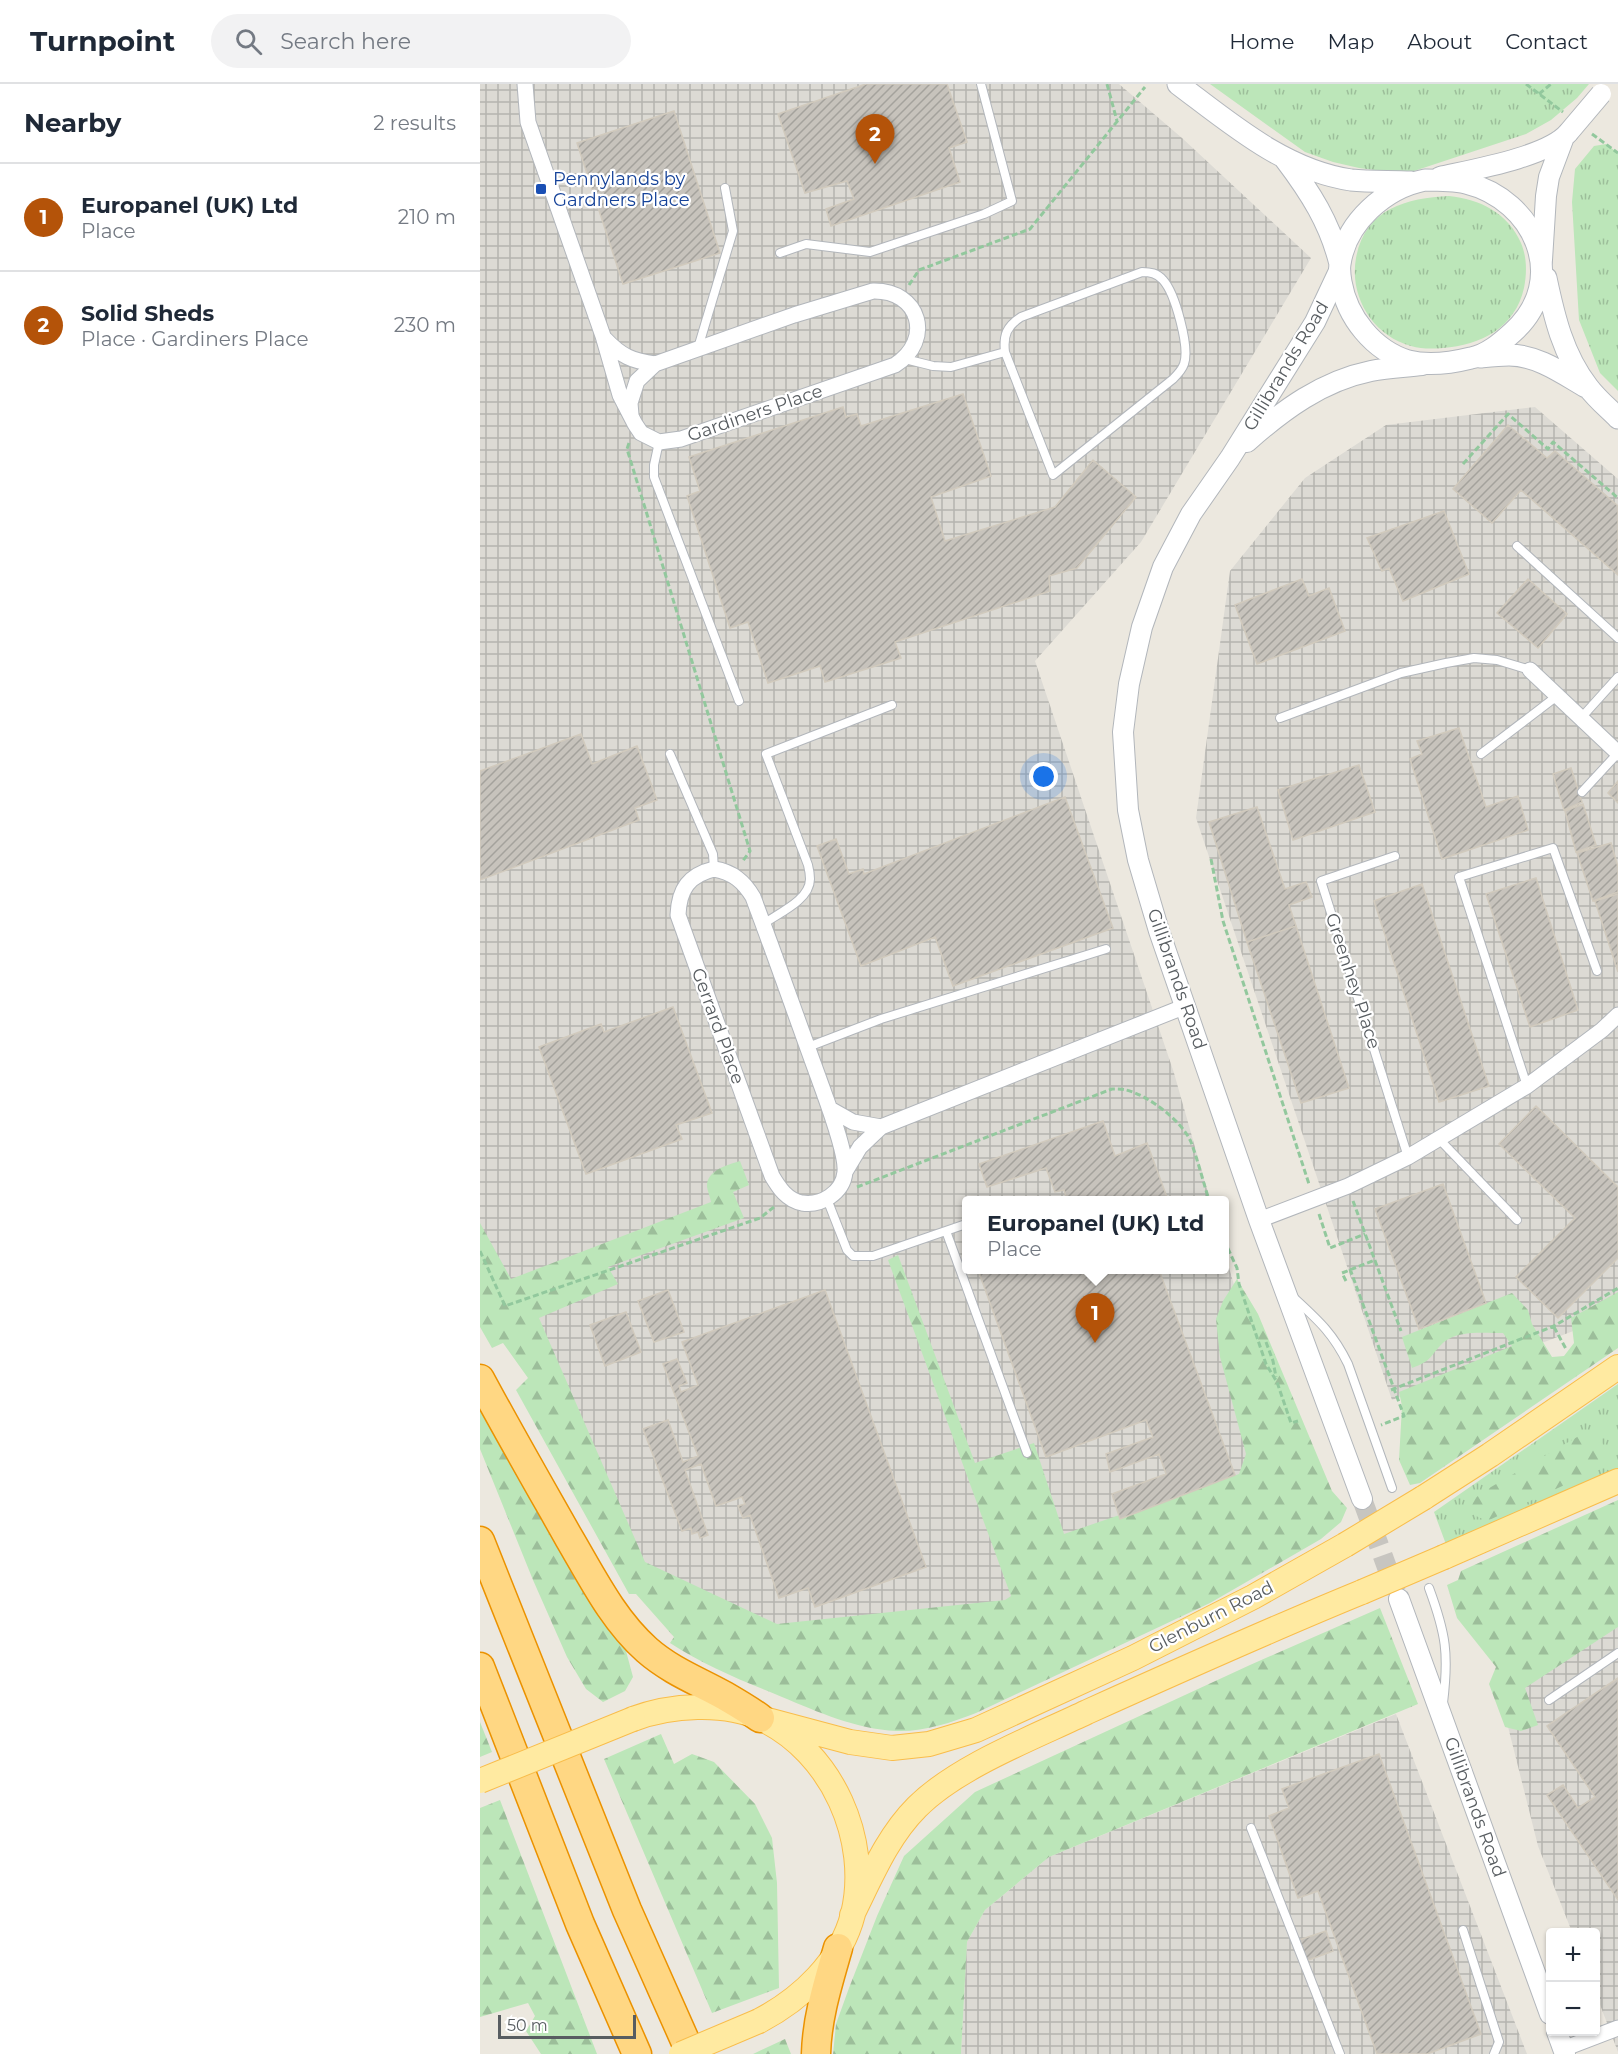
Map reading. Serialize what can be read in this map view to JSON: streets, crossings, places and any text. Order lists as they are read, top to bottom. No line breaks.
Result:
{"streets":{"main road":["Glenburn Road"],"street":["Gillibrands Road","Gardiners Place","Gerrard Place"],"lane":["Greenhey Place"]},"places":{"transit":["Pennylands by Gardners Place"]},"scale_bar":"50 m","page":{"header":"Turnpoint","search":"Search here","nav":["Home","Map","About","Contact"],"heading":["Nearby","2 results"],"pins":["2","1"],"list":[{"mark":"1","name":"Europanel (UK) Ltd","note":"Place","value":"210 m"},{"mark":"2","name":"Solid Sheds","note":"Place · Gardiners Place","value":"230 m"}],"popup":["Europanel (UK) Ltd","Place"],"map_buttons":["+","−"],"scale":"50 m"}}
